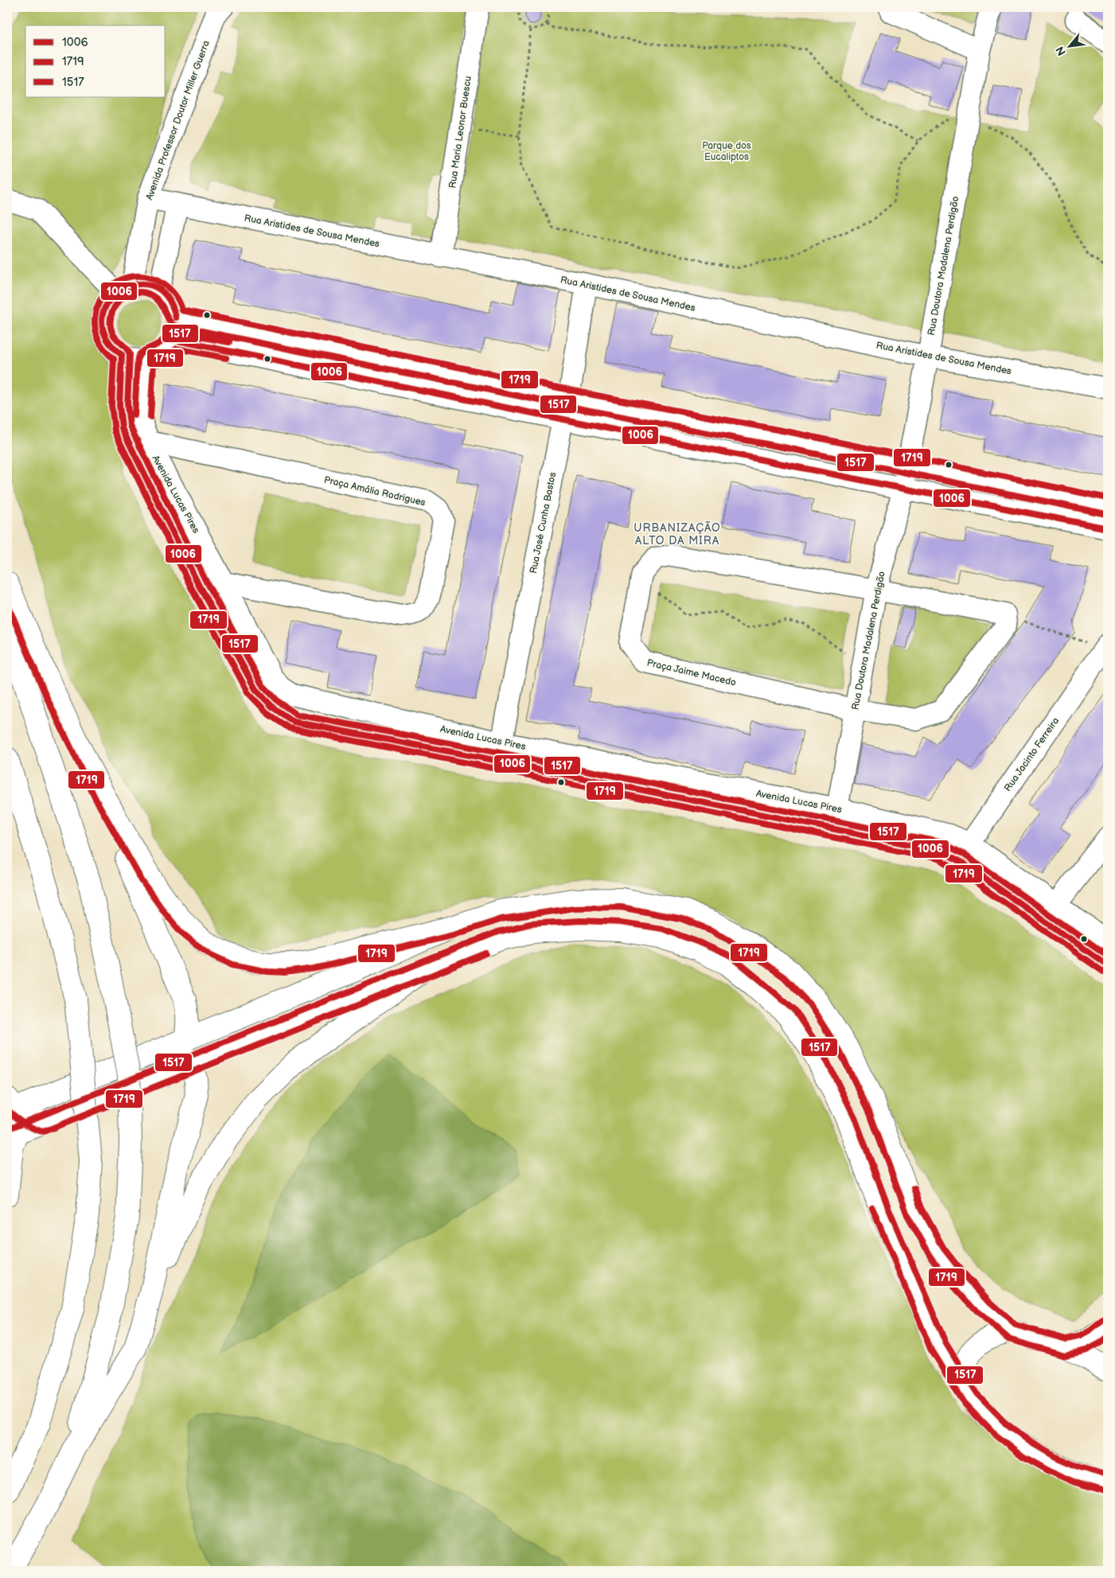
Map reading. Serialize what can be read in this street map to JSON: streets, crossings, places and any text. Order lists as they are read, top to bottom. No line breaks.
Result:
{"streets":{"street":["Avenida Professor Doutor Miller Guerra","Rua Maria Leonor Buescu","Rua Aristides de Sousa Mendes","Rua Doutora Madalena Perdigão","Praça Amália Rodrigues","Avenida Lucas Pires","Rua José Cunha Bastos","Praça Jaime Macedo","Rua Jacinto Ferreira"]},"crossings":[["Avenida Professor Doutor Miller Guerra","Rua Aristides de Sousa Mendes"],["Avenida Professor Doutor Miller Guerra","Avenida Lucas Pires"],["Rua Maria Leonor Buescu","Rua Aristides de Sousa Mendes"],["Rua Aristides de Sousa Mendes","Rua Doutora Madalena Perdigão"],["Rua Aristides de Sousa Mendes","Rua José Cunha Bastos"],["Rua Doutora Madalena Perdigão","Avenida Lucas Pires"],["Rua Doutora Madalena Perdigão","Praça Jaime Macedo"],["Praça Amália Rodrigues","Avenida Lucas Pires"],["Avenida Lucas Pires","Rua José Cunha Bastos"],["Avenida Lucas Pires","Rua Jacinto Ferreira"]],"districts":["URBANIZAÇÃO ALTO DA MIRA"],"parks":["Parque dos Eucaliptos"],"lines":["transit line 1719","transit line 1006","transit line 1517"],"legend":["1006","1719","1517"],"north":"bottom left"}
